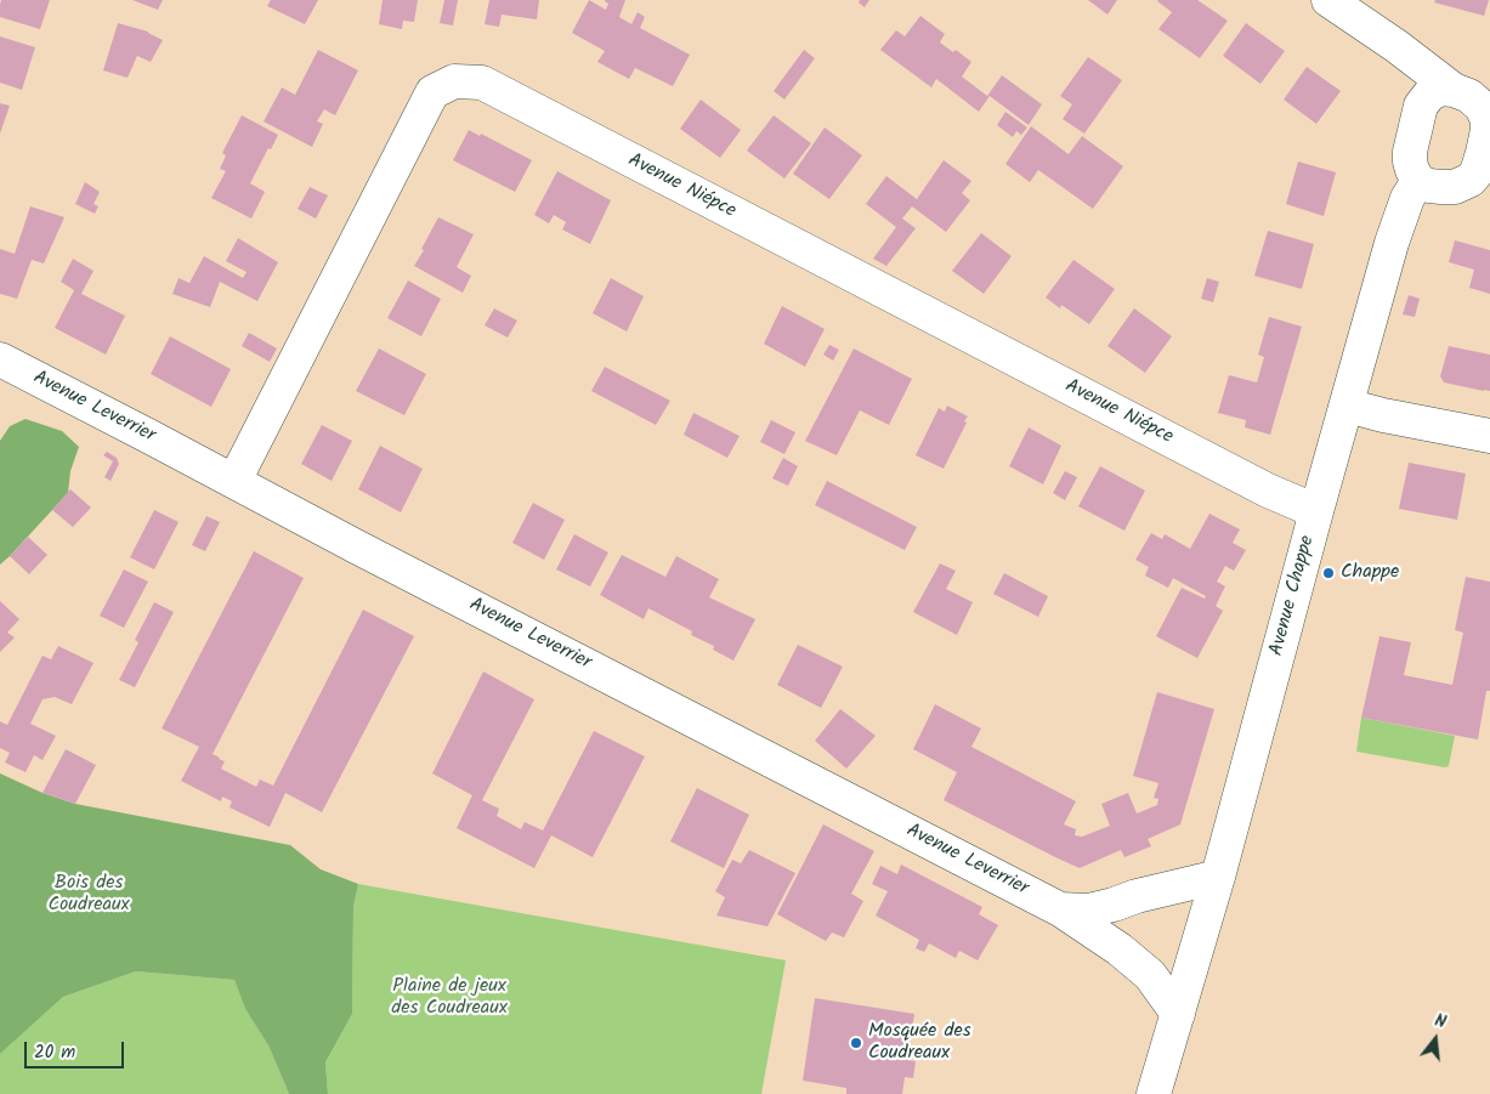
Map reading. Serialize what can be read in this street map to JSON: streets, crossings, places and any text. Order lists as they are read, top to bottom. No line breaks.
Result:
{"streets":{"street":["Avenue Niépce","Avenue Leverrier","Avenue Chappe"]},"crossings":[["Avenue Niépce","Avenue Leverrier"],["Avenue Niépce","Avenue Chappe"],["Avenue Leverrier","Avenue Chappe"]],"parks":["Bois des Coudreaux","Plaine de jeux des Coudreaux"],"places":["Chappe","Mosquée des Coudreaux"],"scale_bar":"20 m","north":"top"}
